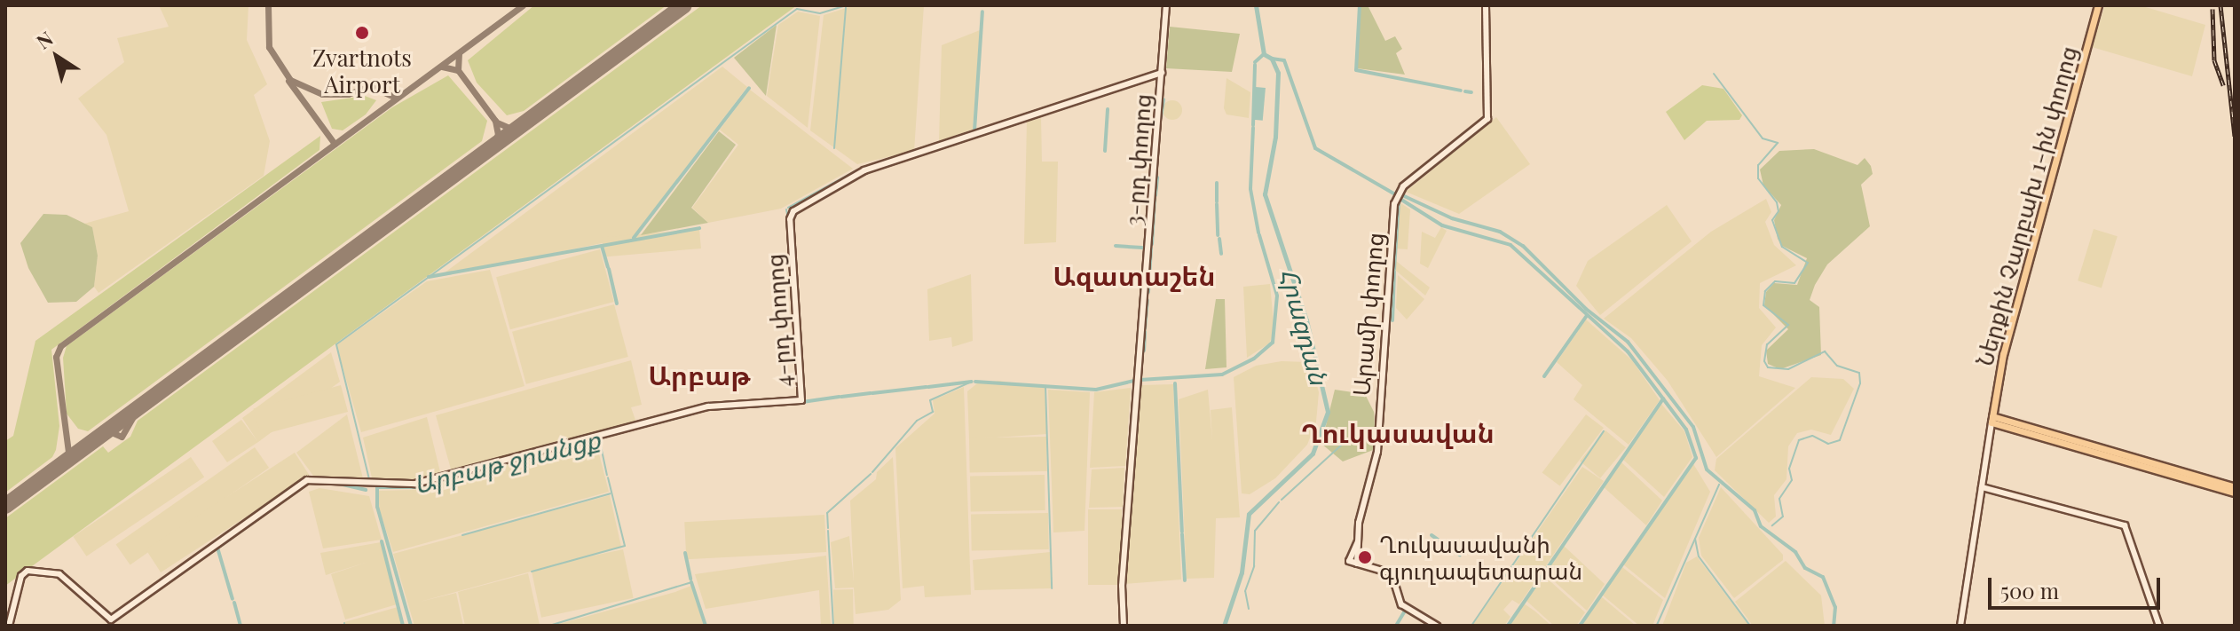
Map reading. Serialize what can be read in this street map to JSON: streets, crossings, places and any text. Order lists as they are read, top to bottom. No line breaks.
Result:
{"streets":{"main road":["3-րդ փողոց","Ներքին Չարբախ 1-ին փողոց","Արամի փողոց","4-րդ փողոց"]},"crossings":[["3-րդ փողոց","4-րդ փողոց"]],"districts":["Ազատաշեն","Արբաթ","Ղուկասավան"],"water":["Հրազդան","Արբաթ ջրանցք"],"places":["Zvartnots Airport","Ղուկասավանի գյուղապետարան"],"scale_bar":"500 m","north":"top left"}
